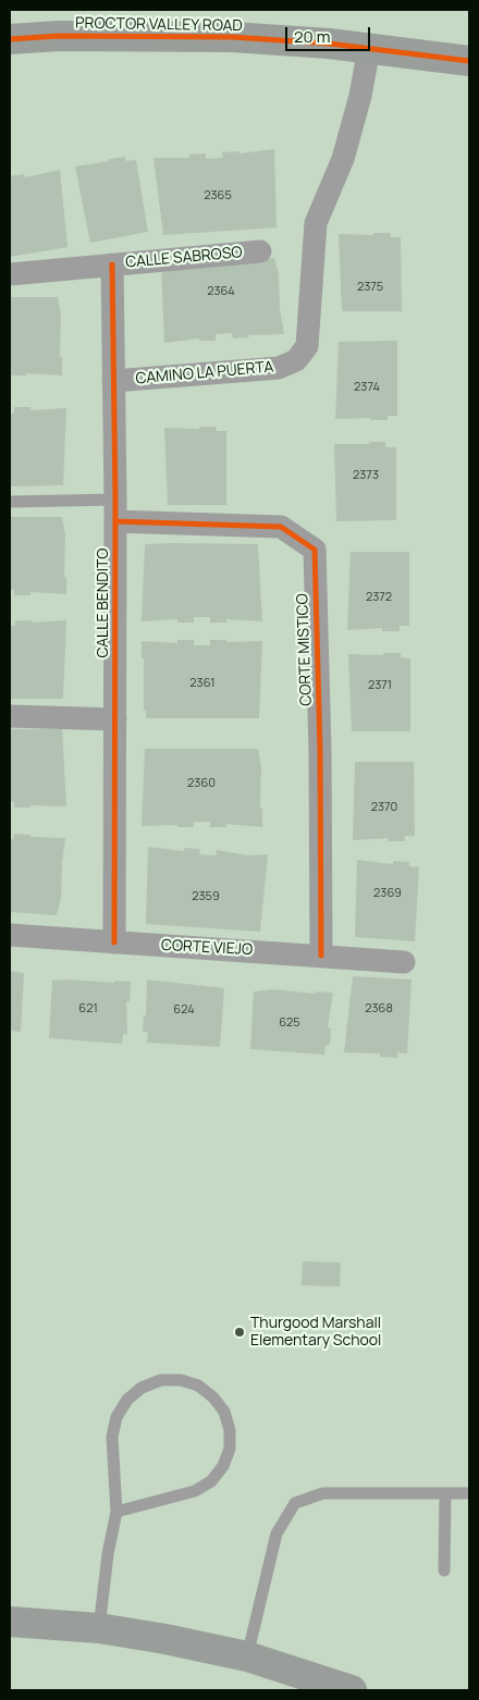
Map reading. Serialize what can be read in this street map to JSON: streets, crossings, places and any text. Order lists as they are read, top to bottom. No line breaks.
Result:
{"streets":{"main road":["PROCTOR VALLEY ROAD"],"street":["CALLE SABROSO","CAMINO LA PUERTA","CALLE BENDITO","CORTE MISTICO","CORTE VIEJO"]},"crossings":[["PROCTOR VALLEY ROAD","CAMINO LA PUERTA"],["CALLE SABROSO","CALLE BENDITO"],["CAMINO LA PUERTA","CALLE BENDITO"],["CALLE BENDITO","CORTE MISTICO"],["CALLE BENDITO","CORTE VIEJO"],["CORTE MISTICO","CORTE VIEJO"]],"places":["Thurgood Marshall Elementary School"],"house_numbers":["2365","2375","2364","2374","2373","2372","2361","2371","2360","2370","2369","2359","621","2368","624","625"],"scale_bar":"20 m"}
